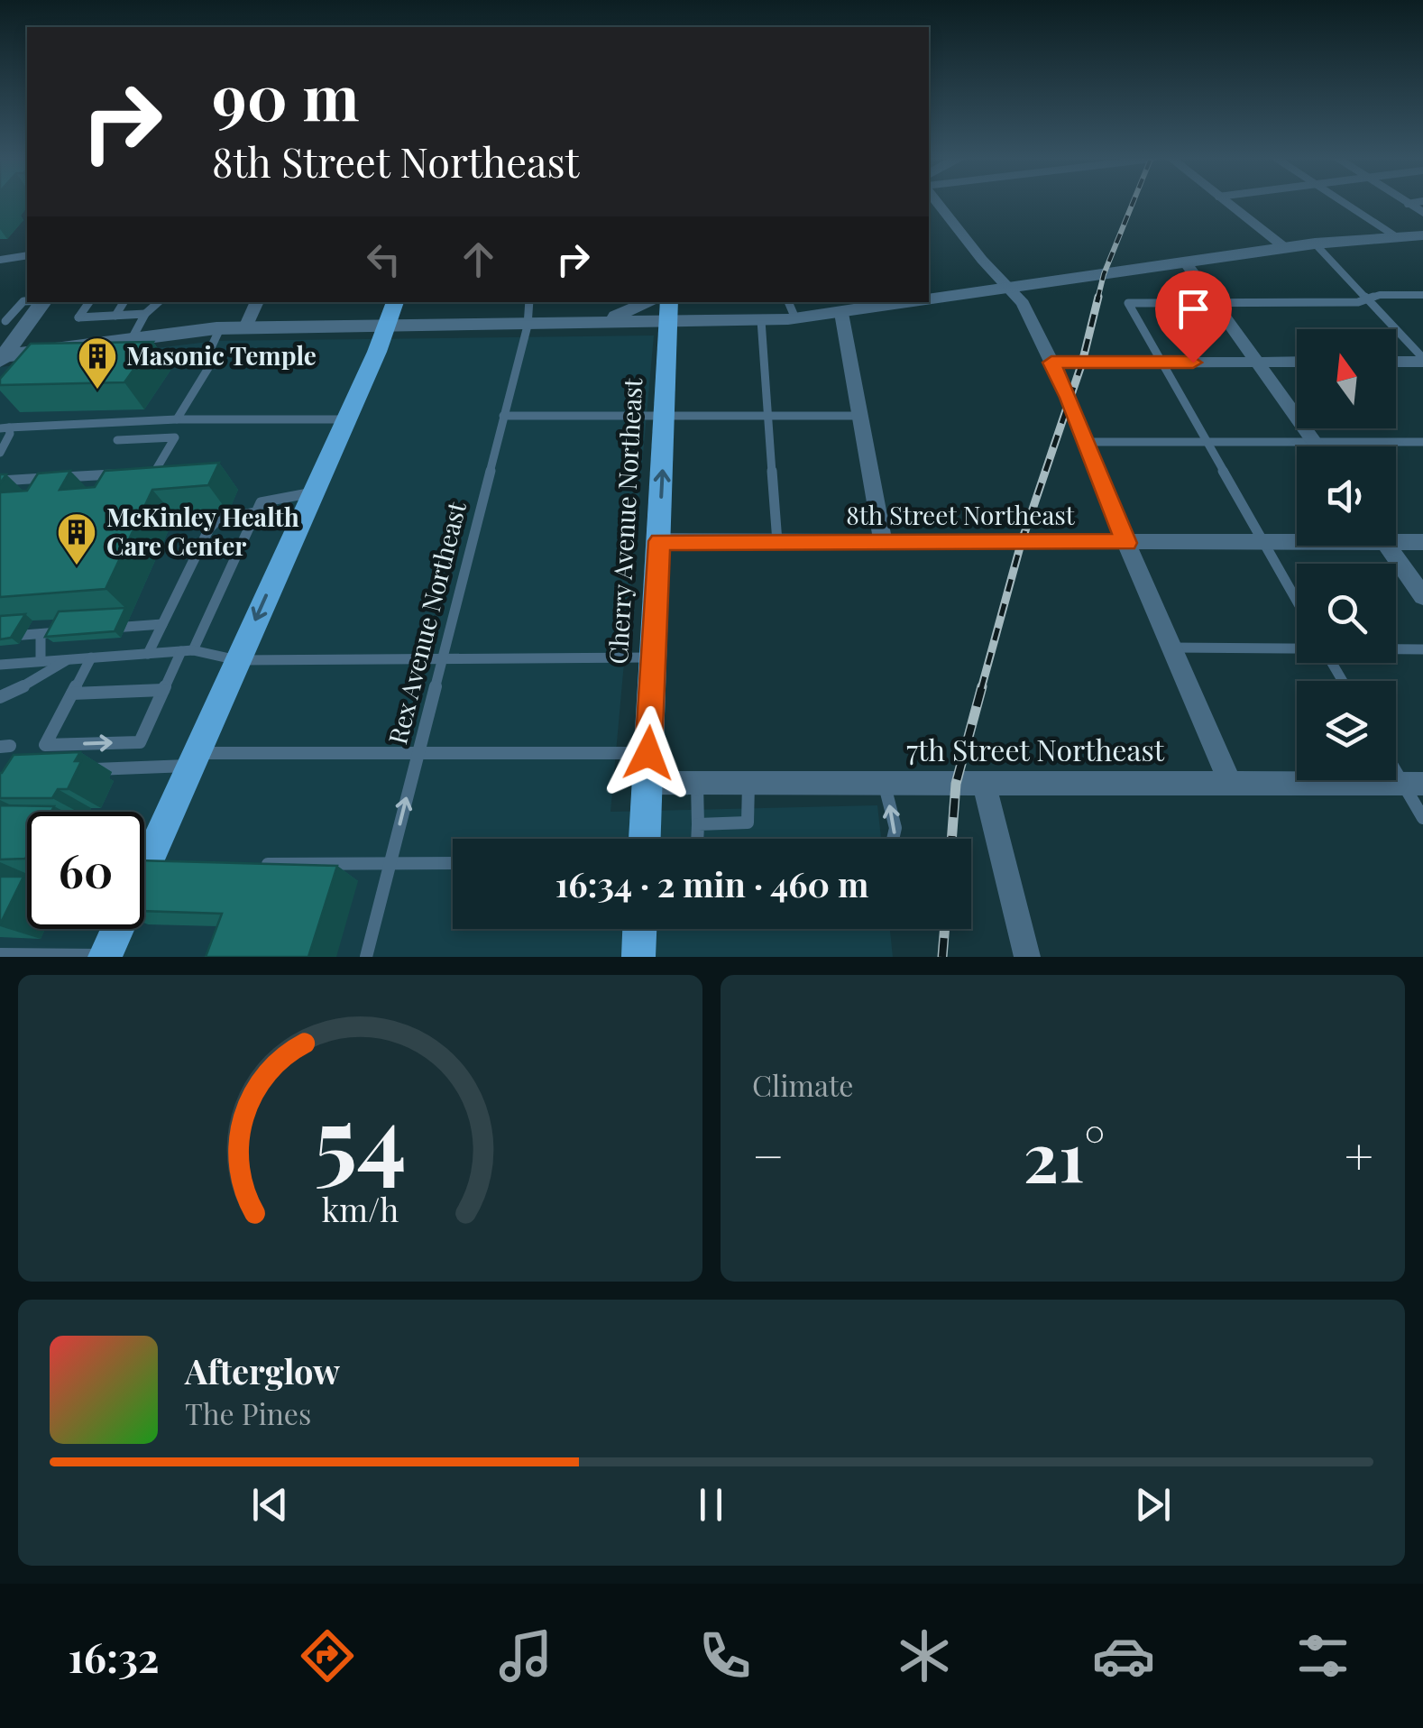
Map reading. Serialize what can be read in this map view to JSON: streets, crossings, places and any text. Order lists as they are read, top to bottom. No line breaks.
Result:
{"streets":{"main road":["Cherry Avenue Northeast"],"street":["8th Street Northeast","7th Street Northeast"],"lane":["Rex Avenue Northeast"]},"crossings":[["8th Street Northeast","Cherry Avenue Northeast"],["Cherry Avenue Northeast","7th Street Northeast"]],"places":{"building":["Masonic Temple","McKinley Health Care Center"]},"north":"top","page":{"turn":["90 m","8th Street Northeast"],"limit":"60","trip":"16:34 · 2 min · 460 m","tile":"Climate","heat":["−","21°","+"],"song":["Afterglow","The Pines"],"tabs":"16:32","gauge":["54","km/h"]}}
